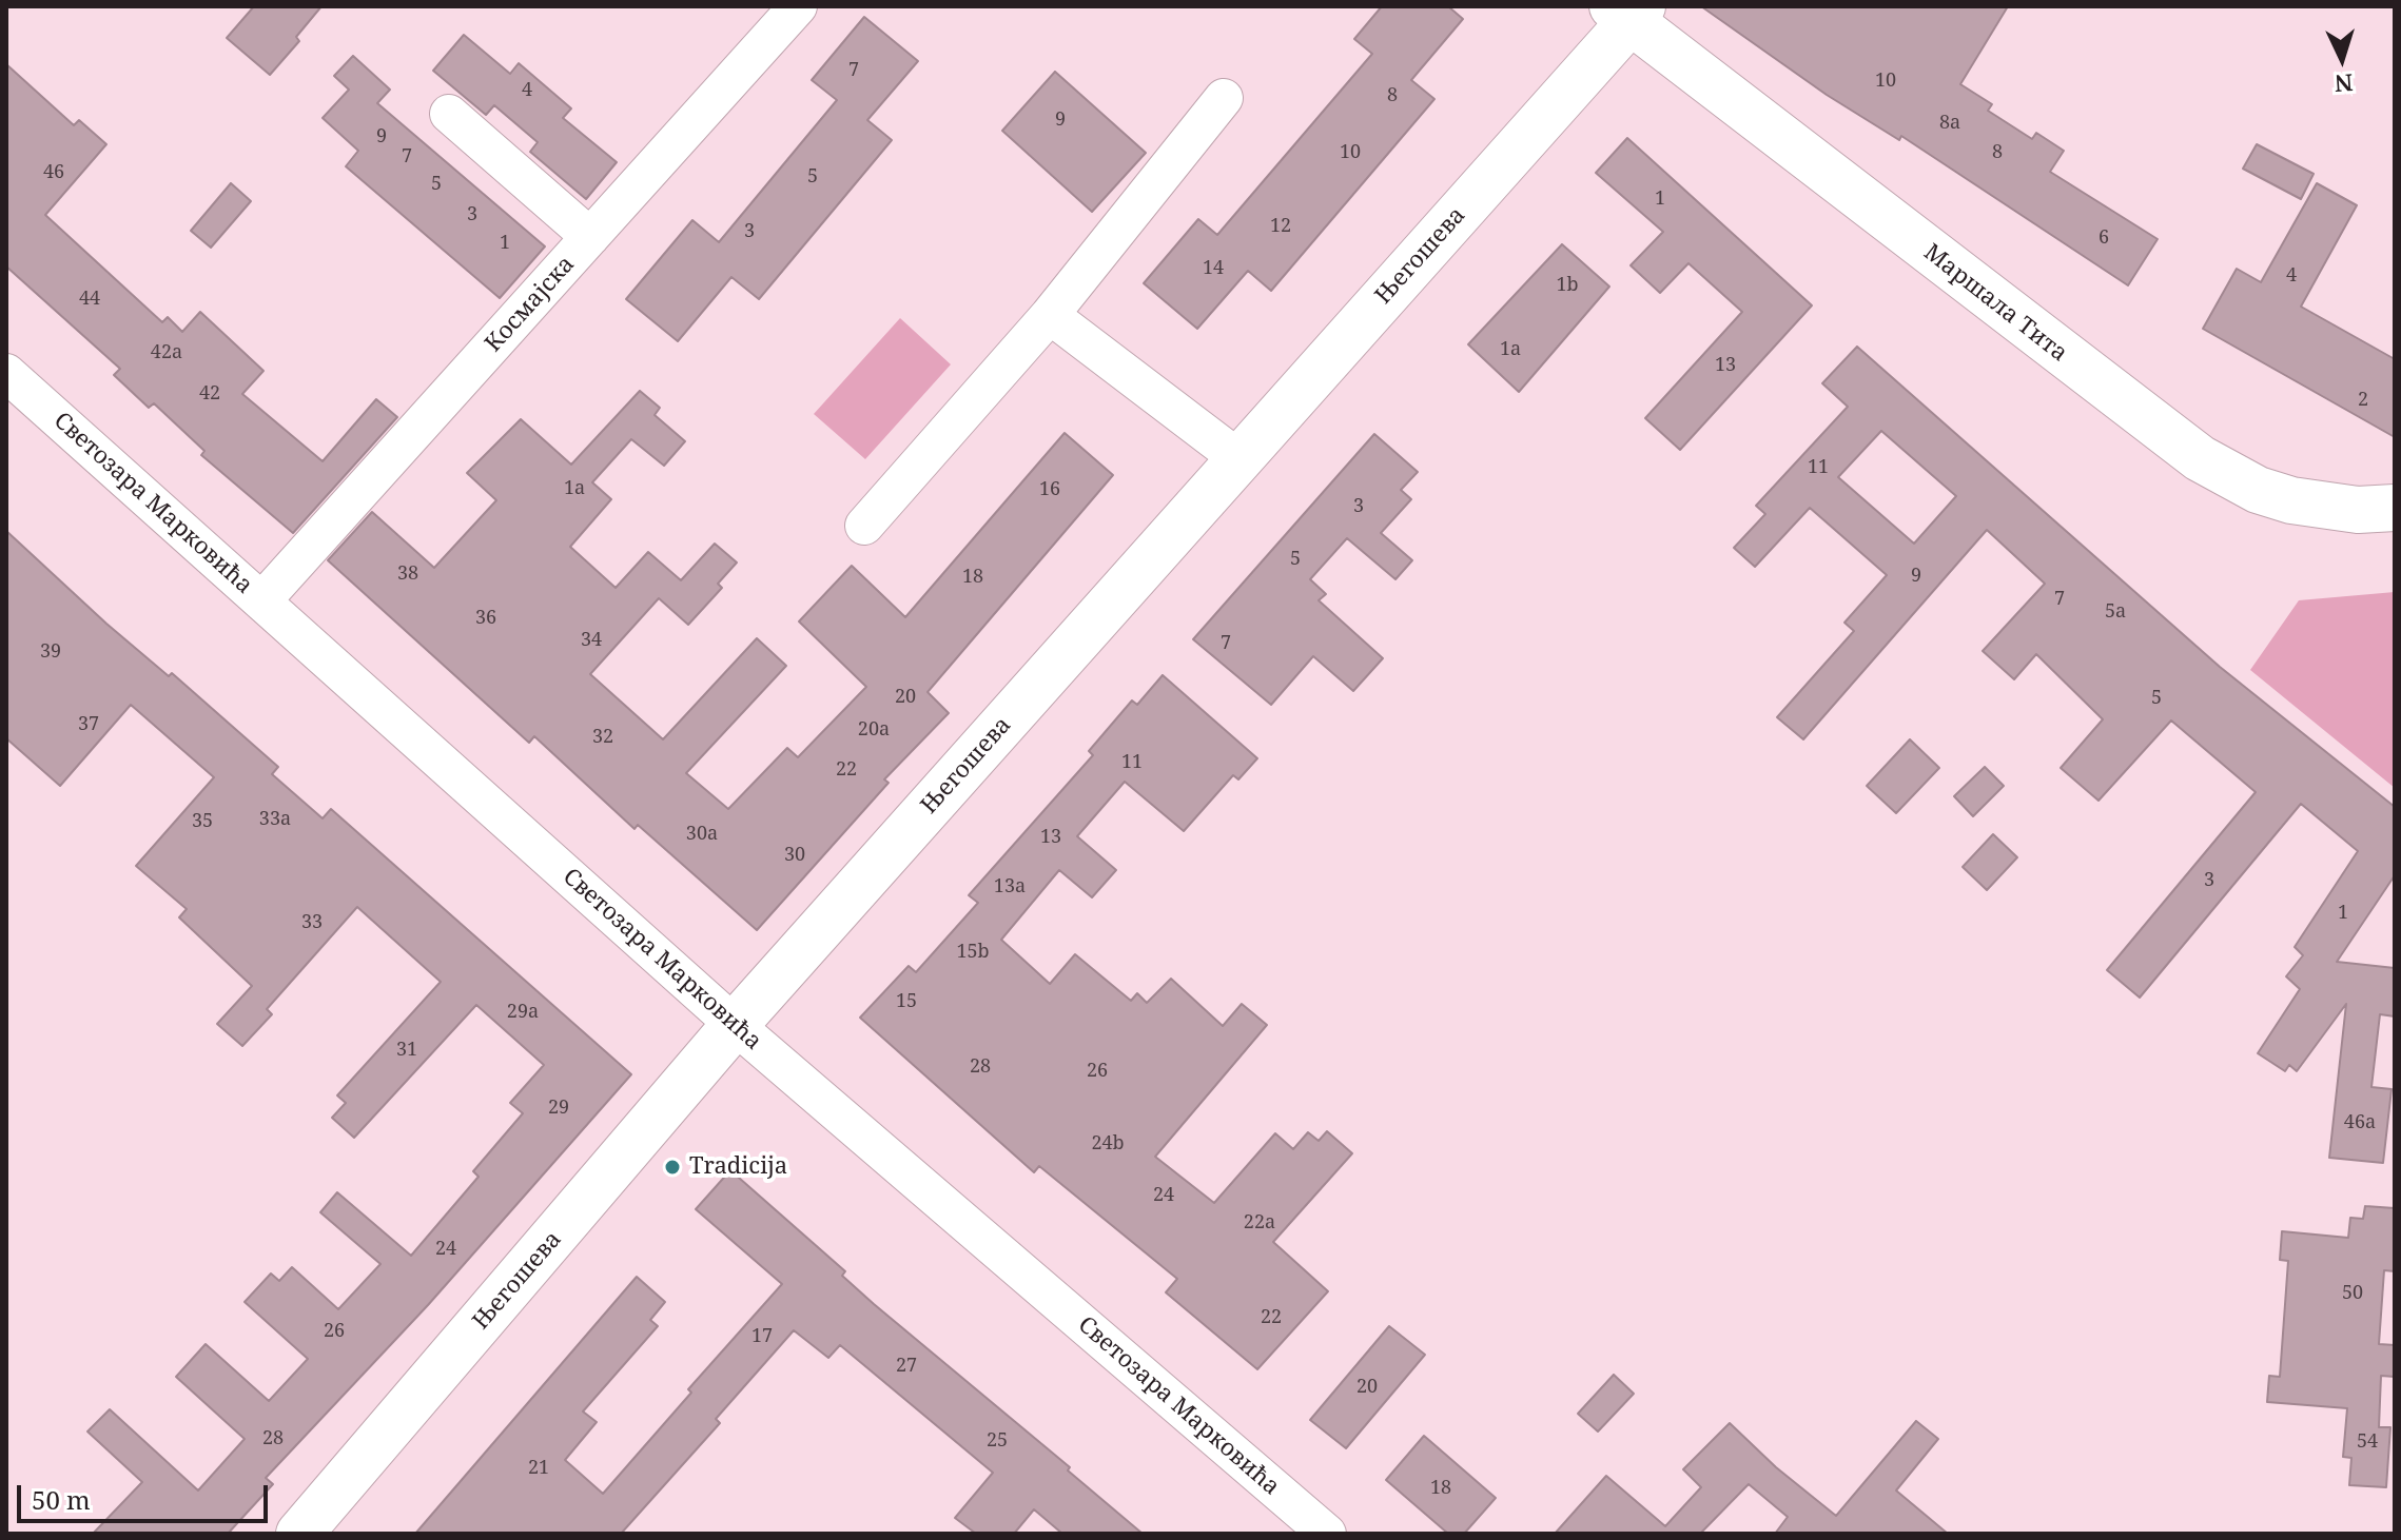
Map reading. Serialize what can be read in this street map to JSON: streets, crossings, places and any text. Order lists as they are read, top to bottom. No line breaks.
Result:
{"streets":{"street":["Његошева","Маршала Тита","Космајска","Светозара Марковића"]},"crossings":[["Његошева","Маршала Тита"],["Његошева","Светозара Марковића"],["Космајска","Светозара Марковића"]],"places":["Tradicija"],"house_numbers":["7","10","4","8","9","8a","9","10","8","7","46","5","5","1","3","12","3","6","1","14","4","1b","44","1a","42a","13","42","2","11","1a","16","3","5","38","9","18","7","5a","36","34","7","39","20","5","37","20a","32","11","22","33a","35","30a","13","30","3","13a","1","33","15b","15","29a","31","28","26","29","46a","24b","24","22a","24","50","22","26","17","27","20","28","25","54","21","18"],"scale_bar":"50 m","north":"bottom"}
